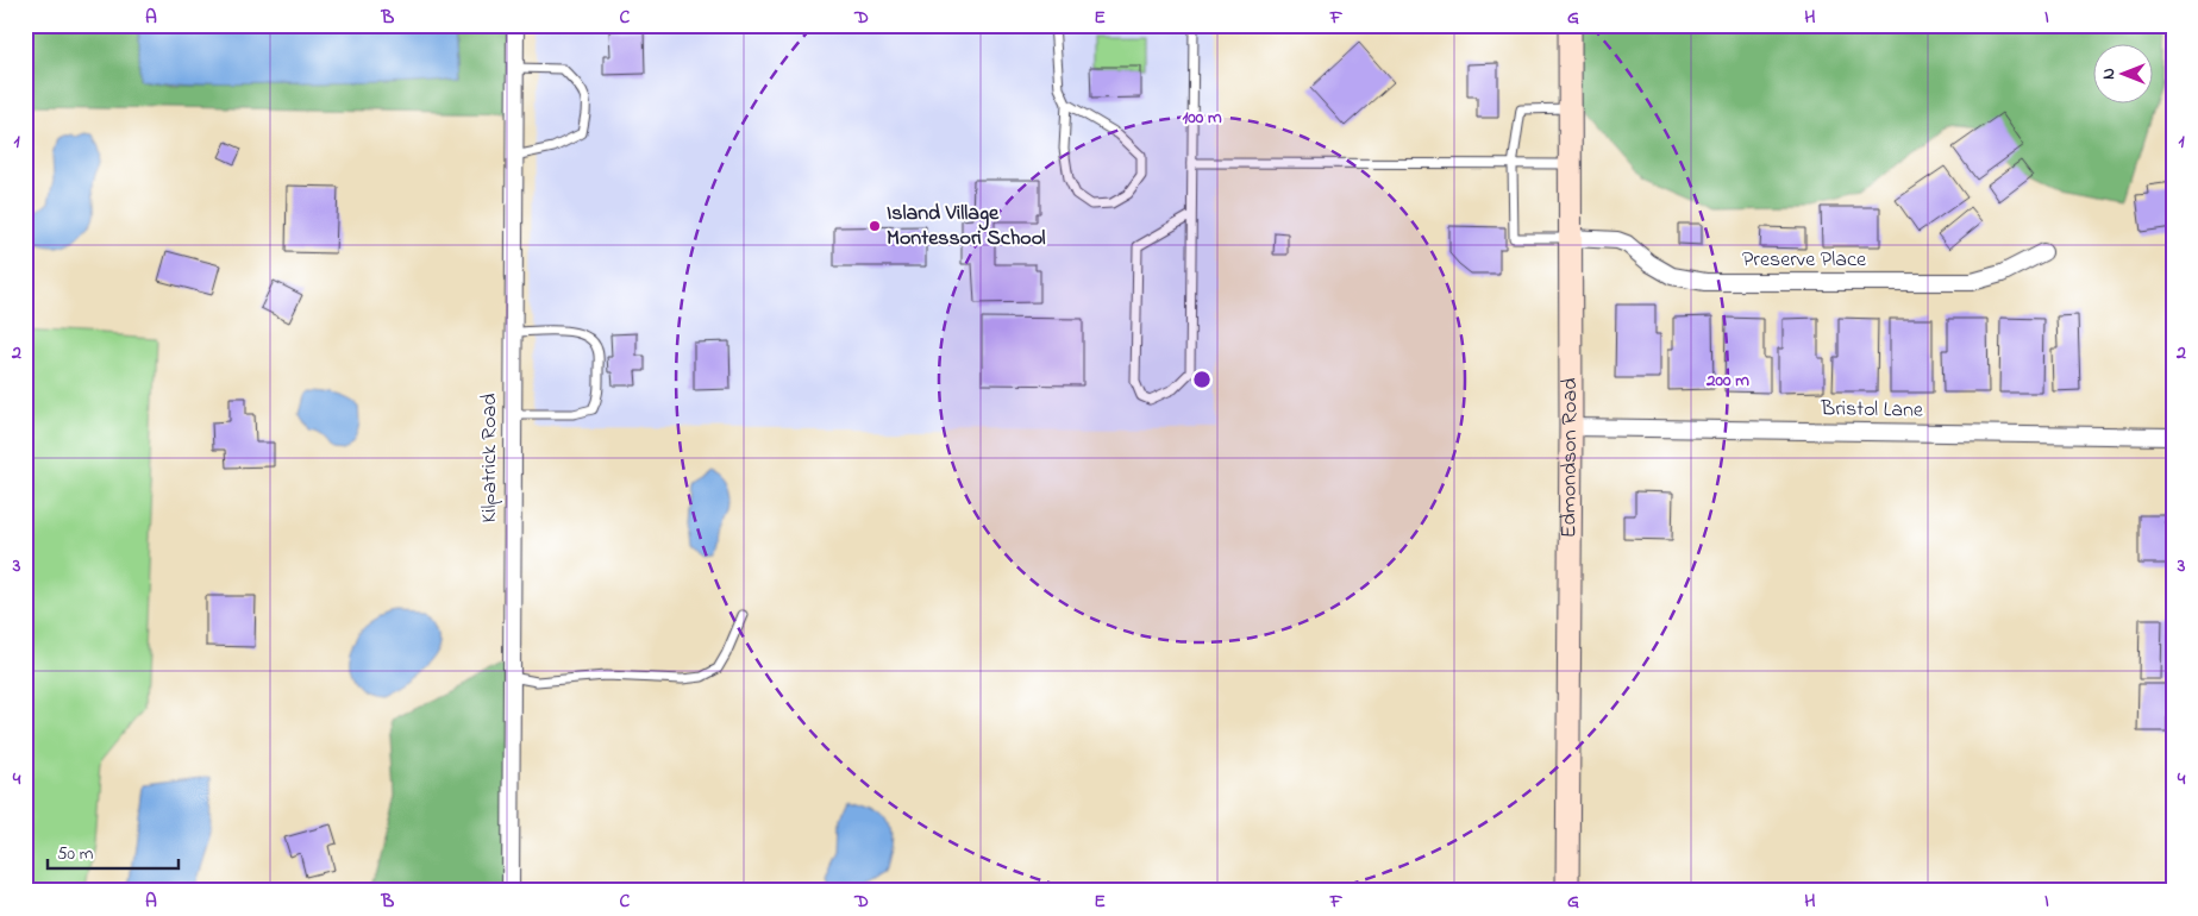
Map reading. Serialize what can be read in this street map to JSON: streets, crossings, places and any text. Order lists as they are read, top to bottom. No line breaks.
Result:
{"streets":{"street":["Preserve Place","Bristol Lane","Kilpatrick Road","Edmondson Road"]},"crossings":[["Preserve Place","Edmondson Road"],["Bristol Lane","Edmondson Road"]],"places":["Island Village Montessori School"],"scale_bar":"50 m","north":"left","grid":{"columns":["A","B","C","D","E","F","G","H","I"],"rows":["1","2","3","4"]},"rings":["100 m","200 m"]}
